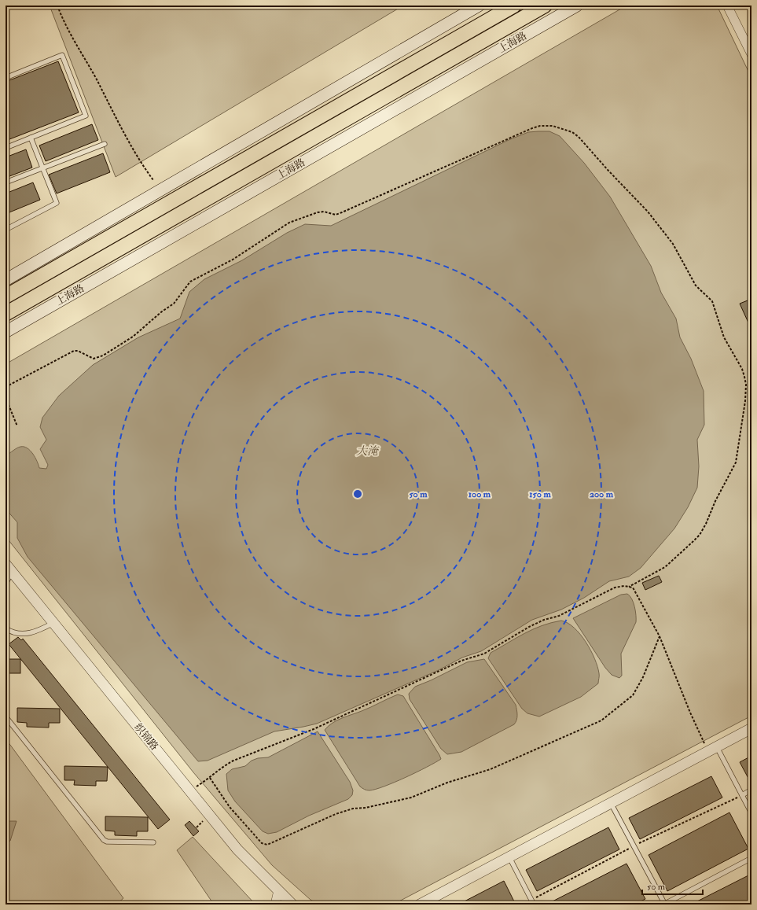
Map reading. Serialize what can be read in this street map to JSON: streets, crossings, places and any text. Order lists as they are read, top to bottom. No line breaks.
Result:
{"streets":{"highway":["上海路"],"street":["织锦路"]},"water":["大淹"],"scale_bar":"50 m","rings":["50 m","100 m","150 m","200 m"]}
